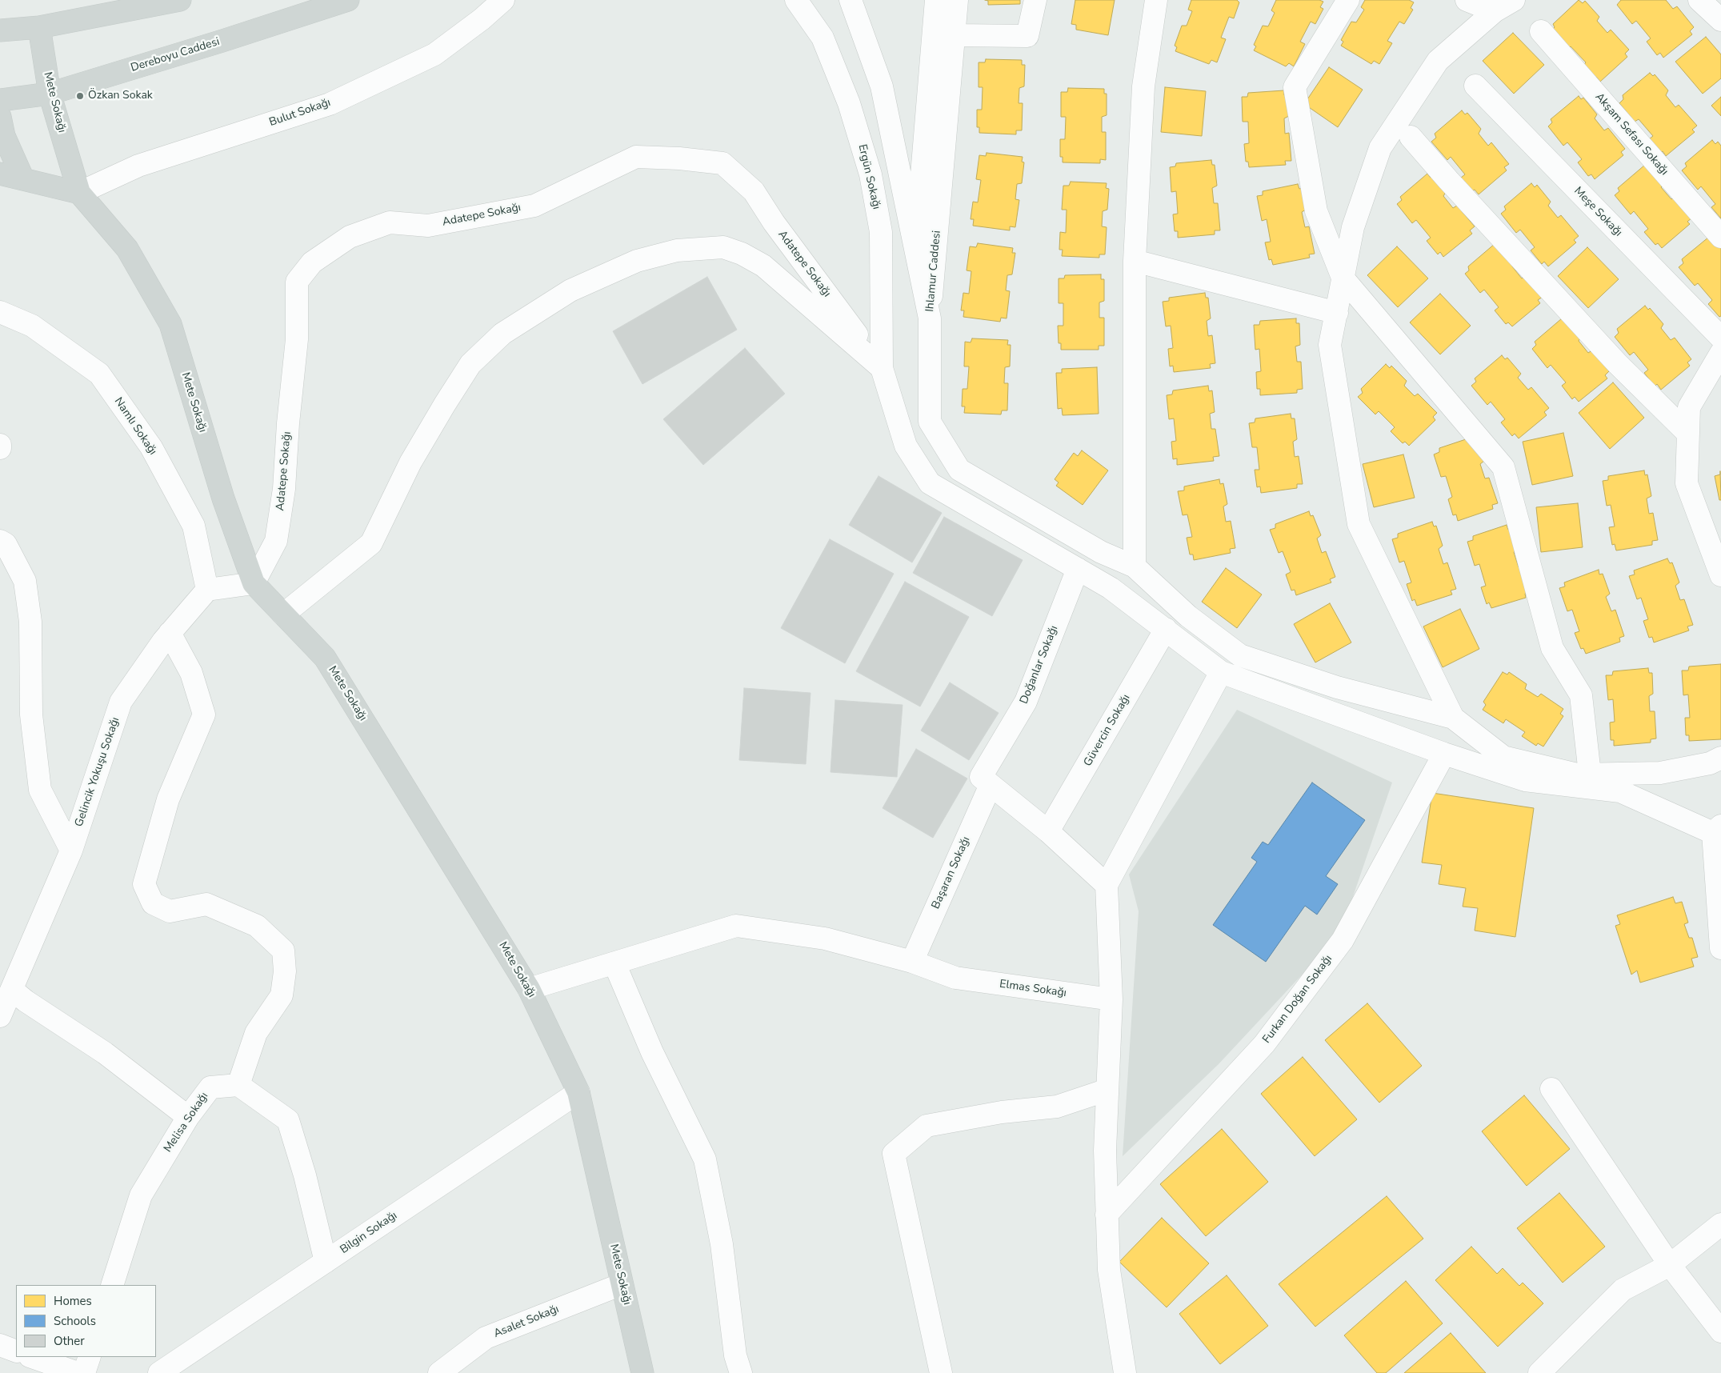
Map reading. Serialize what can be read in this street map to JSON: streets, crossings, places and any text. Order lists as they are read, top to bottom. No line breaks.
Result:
{"streets":{"main road":["Dereboyu Caddesi","Mete Sokağı"],"street":["Bulut Sokağı","Akşam Sefası Sokağı","Ergün Sokağı","Meşe Sokağı","Adatepe Sokağı","Ihlamur Caddesi","Namlı Sokağı","Doğanlar Sokağı","Güvercin Sokağı","Gelincik Yokuşu Sokağı","Başaran Sokağı","Elmas Sokağı","Furkan Doğan Sokağı","Melisa Sokağı","Bilgin Sokağı","Asalet Sokağı"]},"crossings":[["Dereboyu Caddesi","Mete Sokağı"],["Mete Sokağı","Bulut Sokağı"],["Mete Sokağı","Adatepe Sokağı"],["Mete Sokağı","Elmas Sokağı"],["Mete Sokağı","Bilgin Sokağı"],["Mete Sokağı","Asalet Sokağı"],["Ergün Sokağı","Adatepe Sokağı"],["Namlı Sokağı","Gelincik Yokuşu Sokağı"],["Doğanlar Sokağı","Başaran Sokağı"],["Başaran Sokağı","Elmas Sokağı"]],"places":["Özkan Sokak"],"legend":["Homes","Schools","Other"]}
